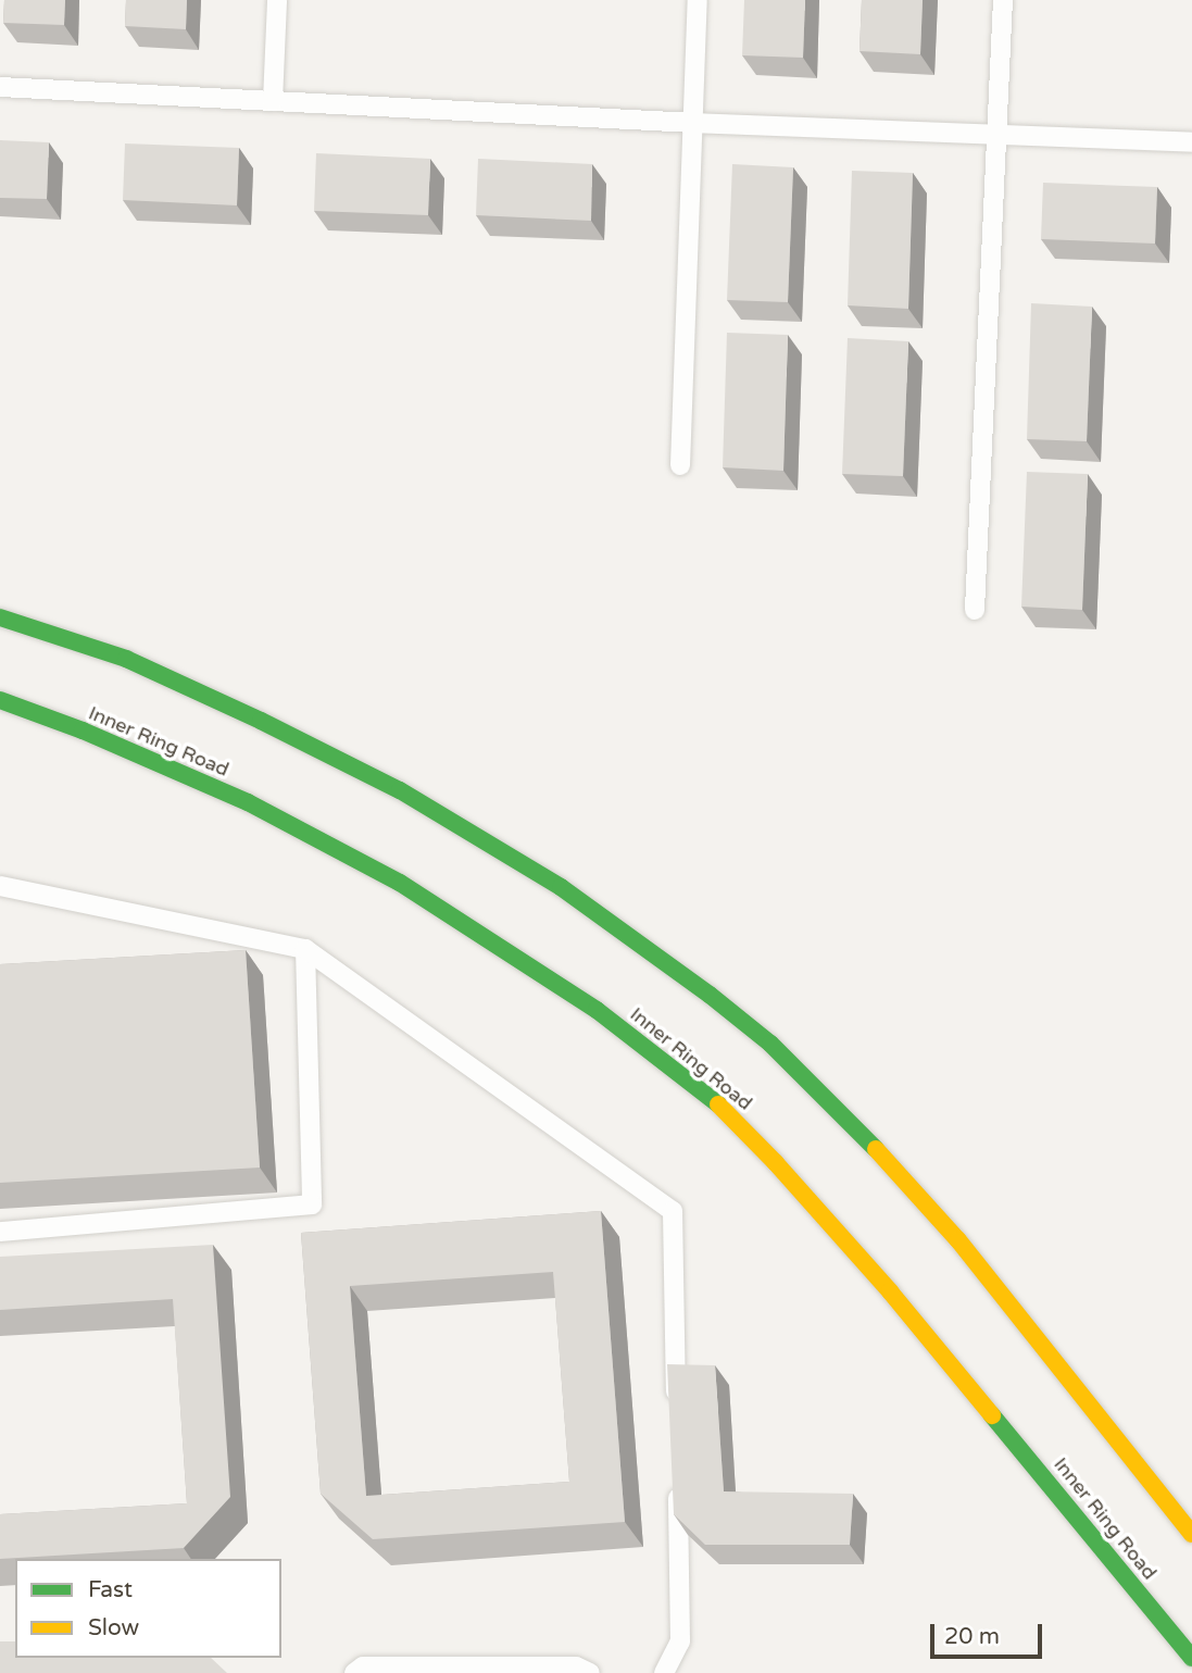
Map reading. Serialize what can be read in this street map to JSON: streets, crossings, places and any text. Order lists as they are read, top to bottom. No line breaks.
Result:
{"streets":{"main road":["Inner Ring Road"]},"legend":["Fast","Slow"],"scale_bar":"20 m"}
